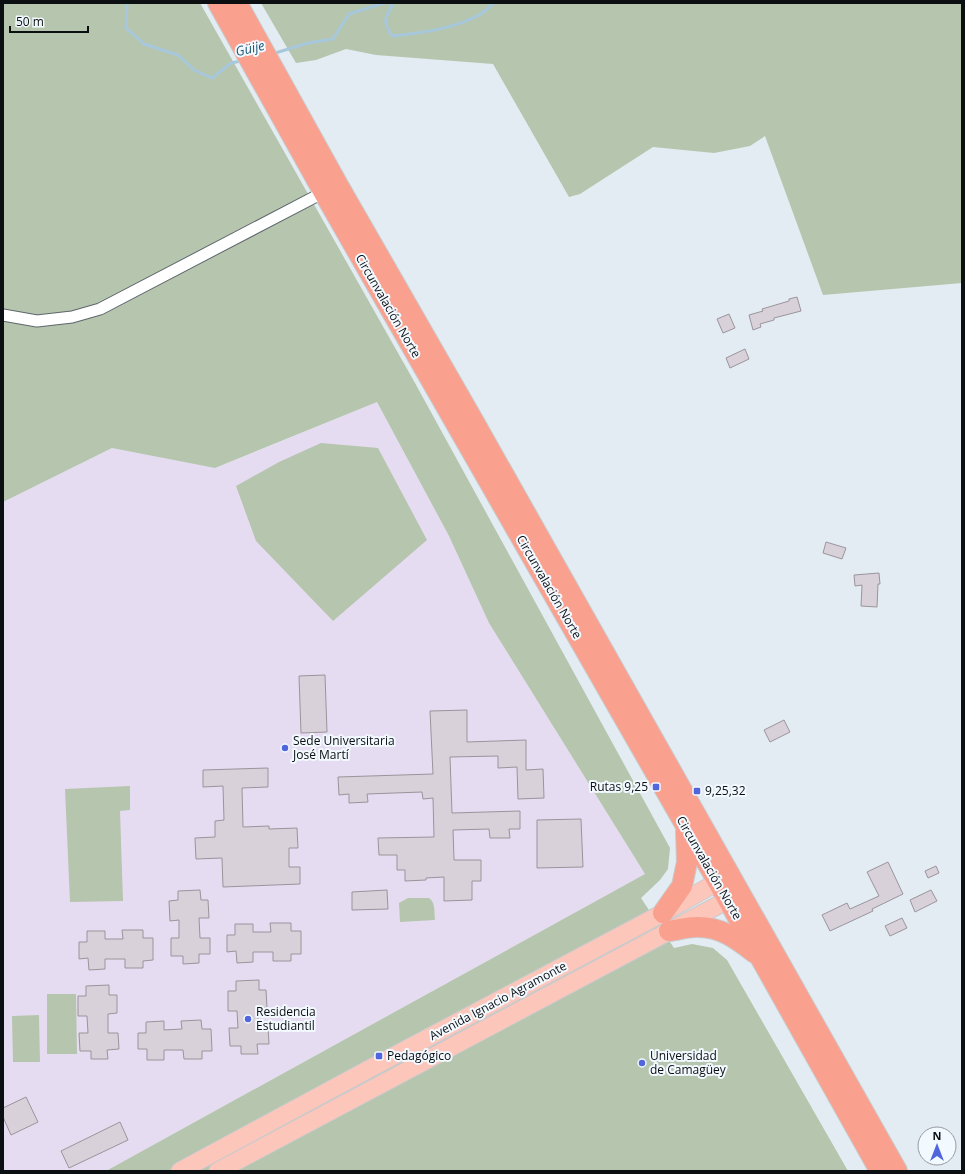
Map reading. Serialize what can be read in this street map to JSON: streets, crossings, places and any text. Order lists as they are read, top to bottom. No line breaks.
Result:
{"streets":{"highway":["Circunvalación Norte"],"main road":["Avenida Ignacio Agramonte"]},"crossings":[["Circunvalación Norte","Avenida Ignacio Agramonte"]],"water":["Güije"],"places":{"other":["Sede Universitaria José Martí","Residencia Estudiantil","Universidad de Camagüey"],"transit":["Rutas 9,25","9,25,32","Pedagógico"]},"scale_bar":"50 m","north":"top"}
